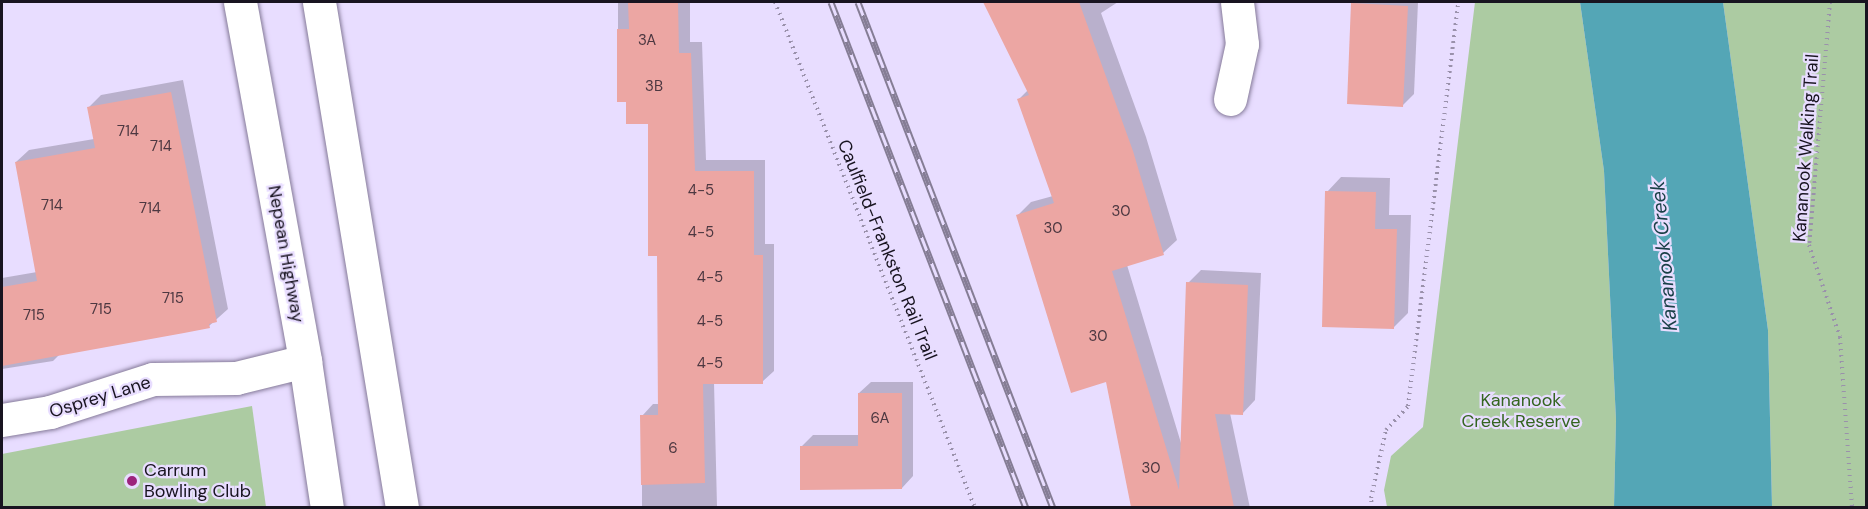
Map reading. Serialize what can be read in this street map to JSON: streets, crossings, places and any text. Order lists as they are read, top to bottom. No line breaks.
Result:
{"streets":{"main road":["Nepean Highway","Osprey Lane"],"path":["Kananook Walking Trail","Caulfield-Frankston Rail Trail"]},"crossings":[["Nepean Highway","Osprey Lane"]],"water":["Kananook Creek"],"parks":["Kananook Creek Reserve"],"places":["Carrum Bowling Club"],"house_numbers":["3A","3B","714","714","4-5","714","714","30","30","4-5","4-5","715","715","715","4-5","30","4-5","6A","6","30"]}
